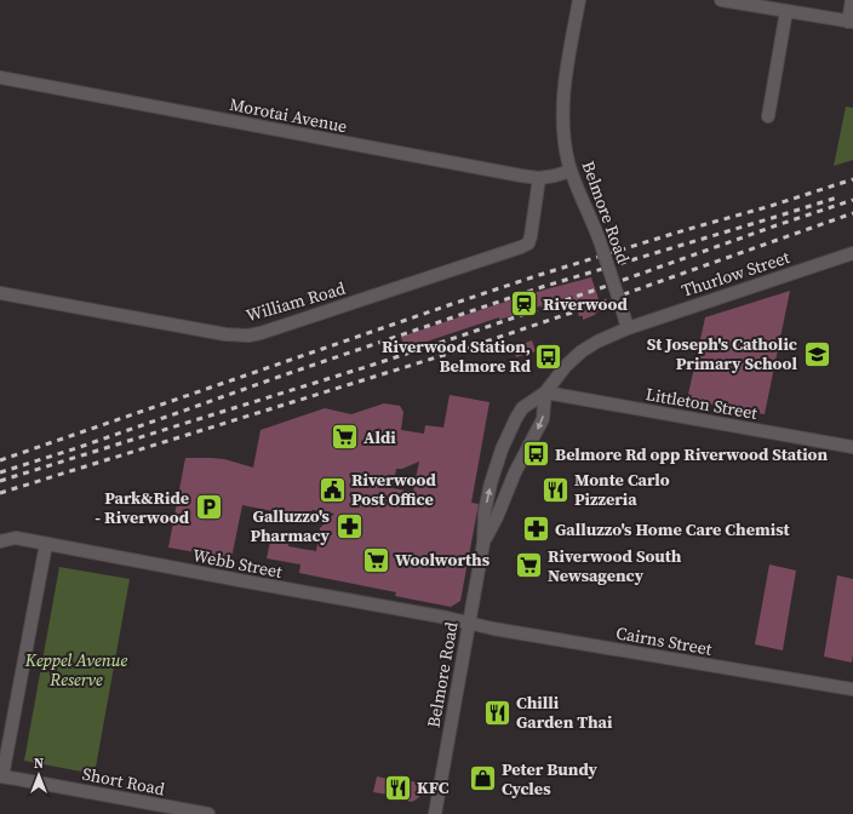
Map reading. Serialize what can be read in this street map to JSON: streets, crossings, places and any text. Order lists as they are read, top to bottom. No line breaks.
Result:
{"streets":{"street":["Morotai Avenue","Belmore Road","Thurlow Street","William Road","Littleton Street","Webb Street","Cairns Street","Short Road"]},"crossings":[["Morotai Avenue","Belmore Road"],["Morotai Avenue","William Road"],["Belmore Road","Thurlow Street"],["Belmore Road","Littleton Street"],["Belmore Road","Webb Street"],["Belmore Road","Cairns Street"],["Webb Street","Cairns Street"]],"parks":["Keppel Avenue Reserve"],"places":{"station":["Riverwood"],"school or university":["St Joseph's Catholic Primary School"],"bus stop":["Riverwood Station, Belmore Rd","Belmore Rd opp Riverwood Station"],"supermarket":["Aldi","Woolworths","Riverwood South Newsagency"],"public building":["Riverwood Post Office"],"restaurant":["Monte Carlo Pizzeria","Chilli Garden Thai","KFC"],"parking":["Park&Ride - Riverwood"],"pharmacy":["Galluzzo's Pharmacy","Galluzzo's Home Care Chemist"],"shop":["Peter Bundy Cycles"]},"north":"top"}
